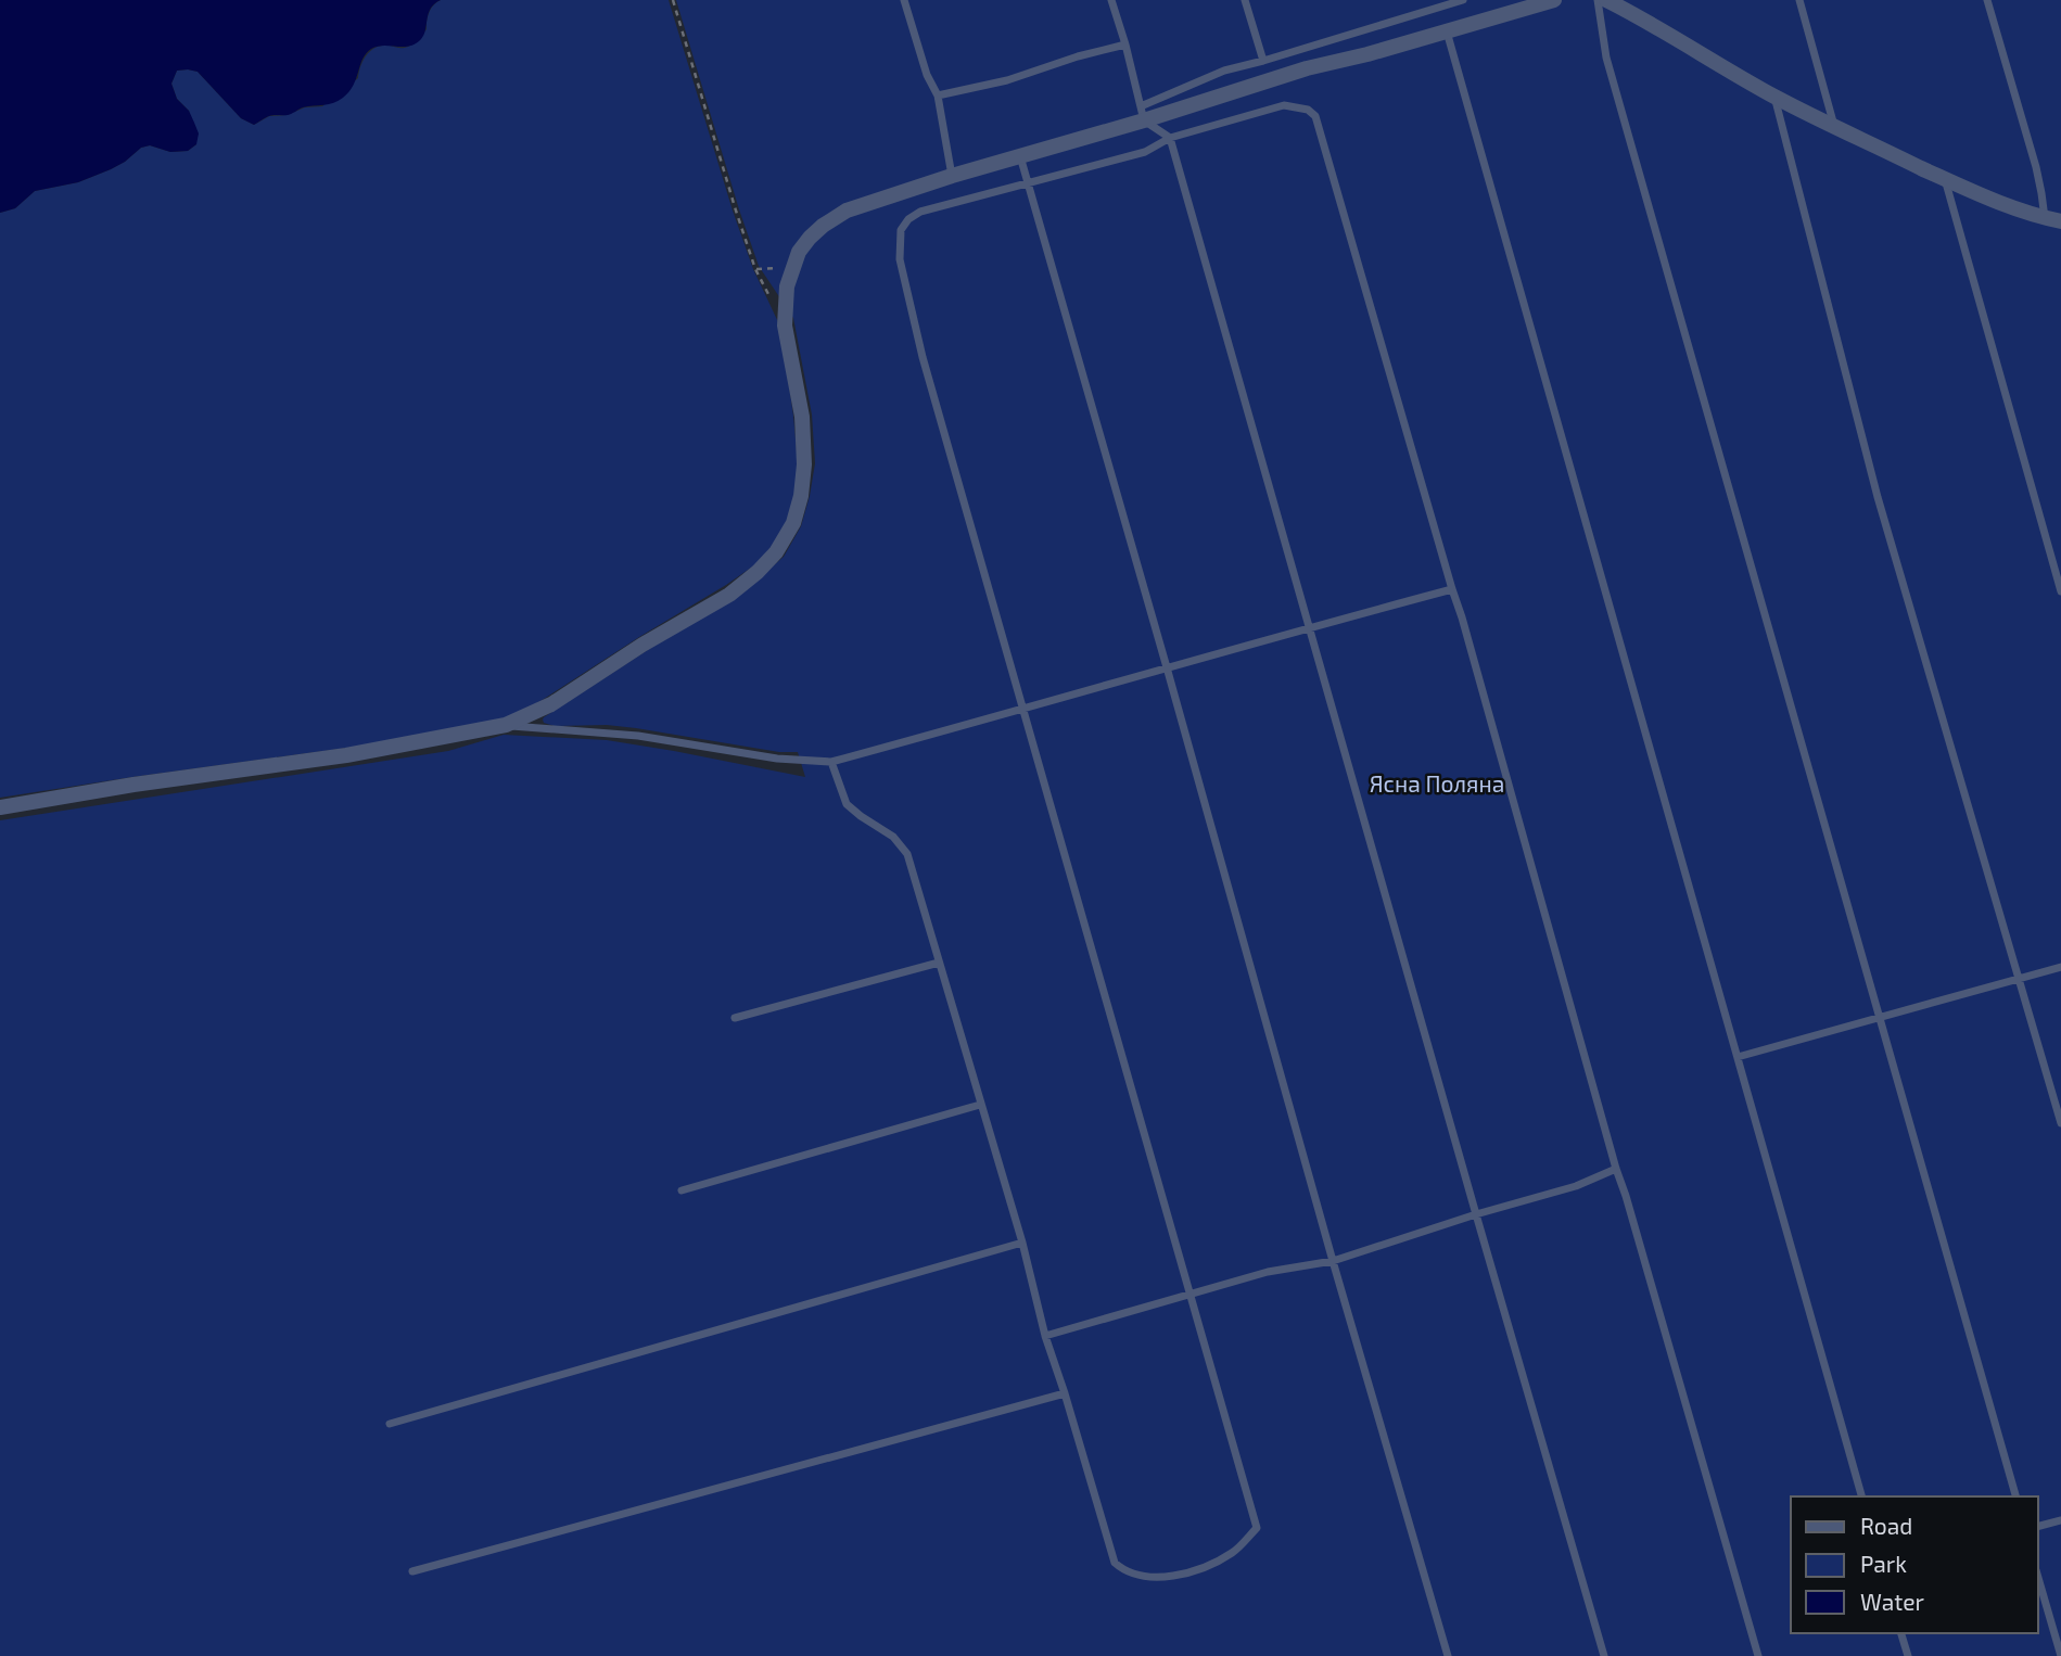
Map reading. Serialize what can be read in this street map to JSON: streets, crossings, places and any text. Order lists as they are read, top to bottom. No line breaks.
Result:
{"parks":["Ясна Поляна"],"legend":["Road","Park","Water"]}
